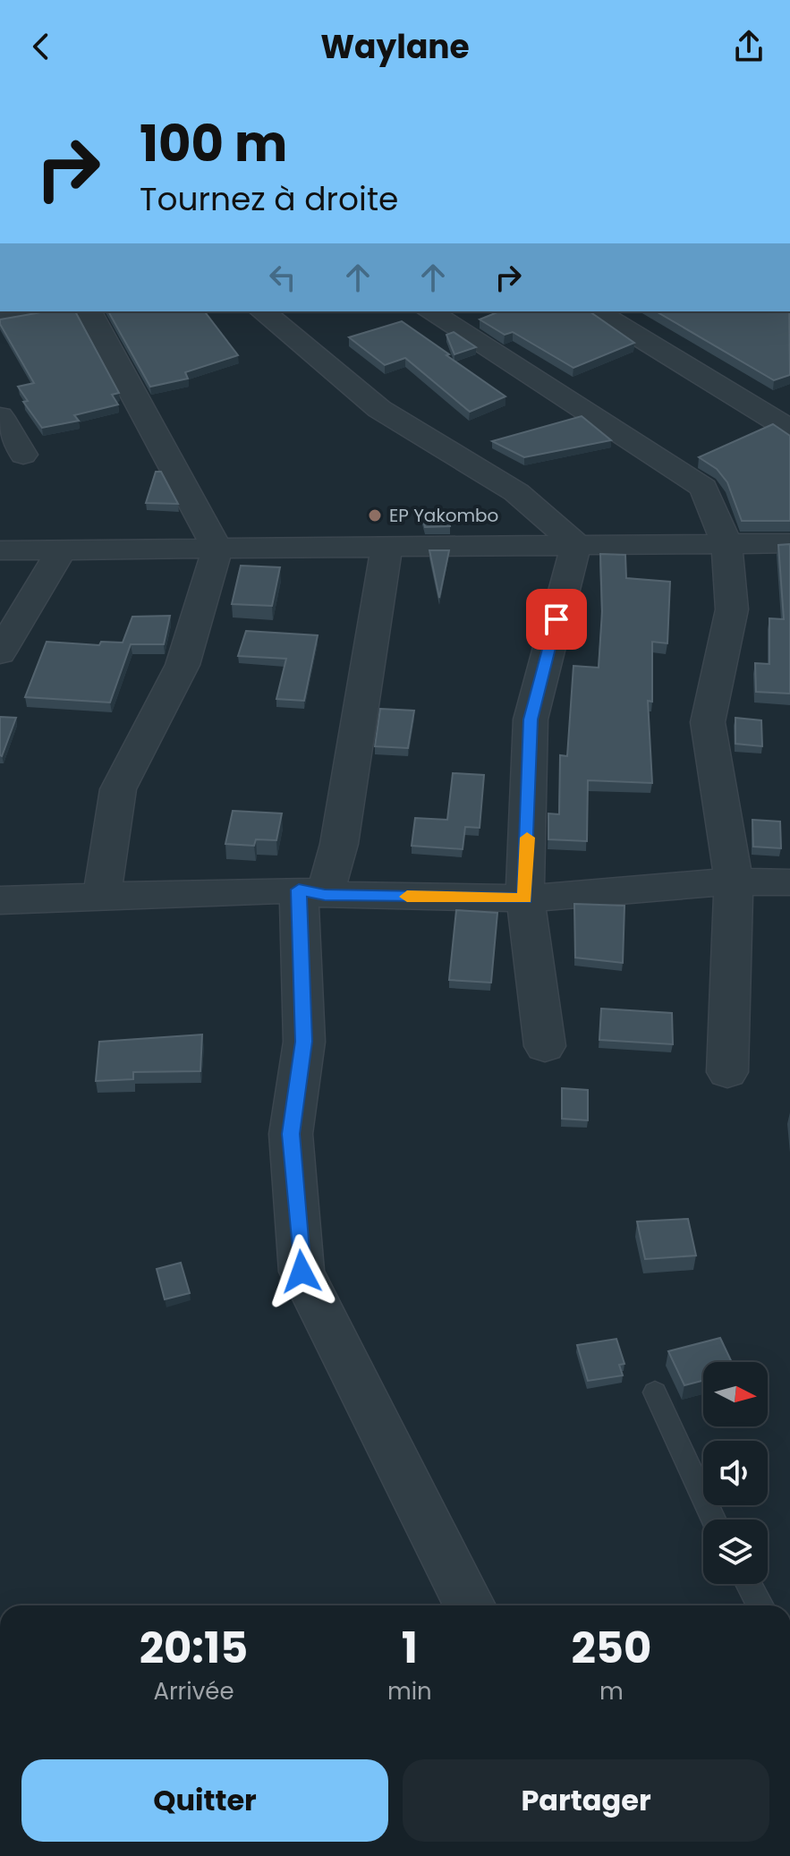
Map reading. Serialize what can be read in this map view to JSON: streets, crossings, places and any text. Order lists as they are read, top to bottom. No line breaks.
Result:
{"places":["EP Yakombo"],"north":"right","page":{"header":"Waylane","turn":["100 m","Tournez à droite"],"eta":["20:15","Arrivée","1","min","250","m"],"buttons":["Quitter","Partager"]}}
